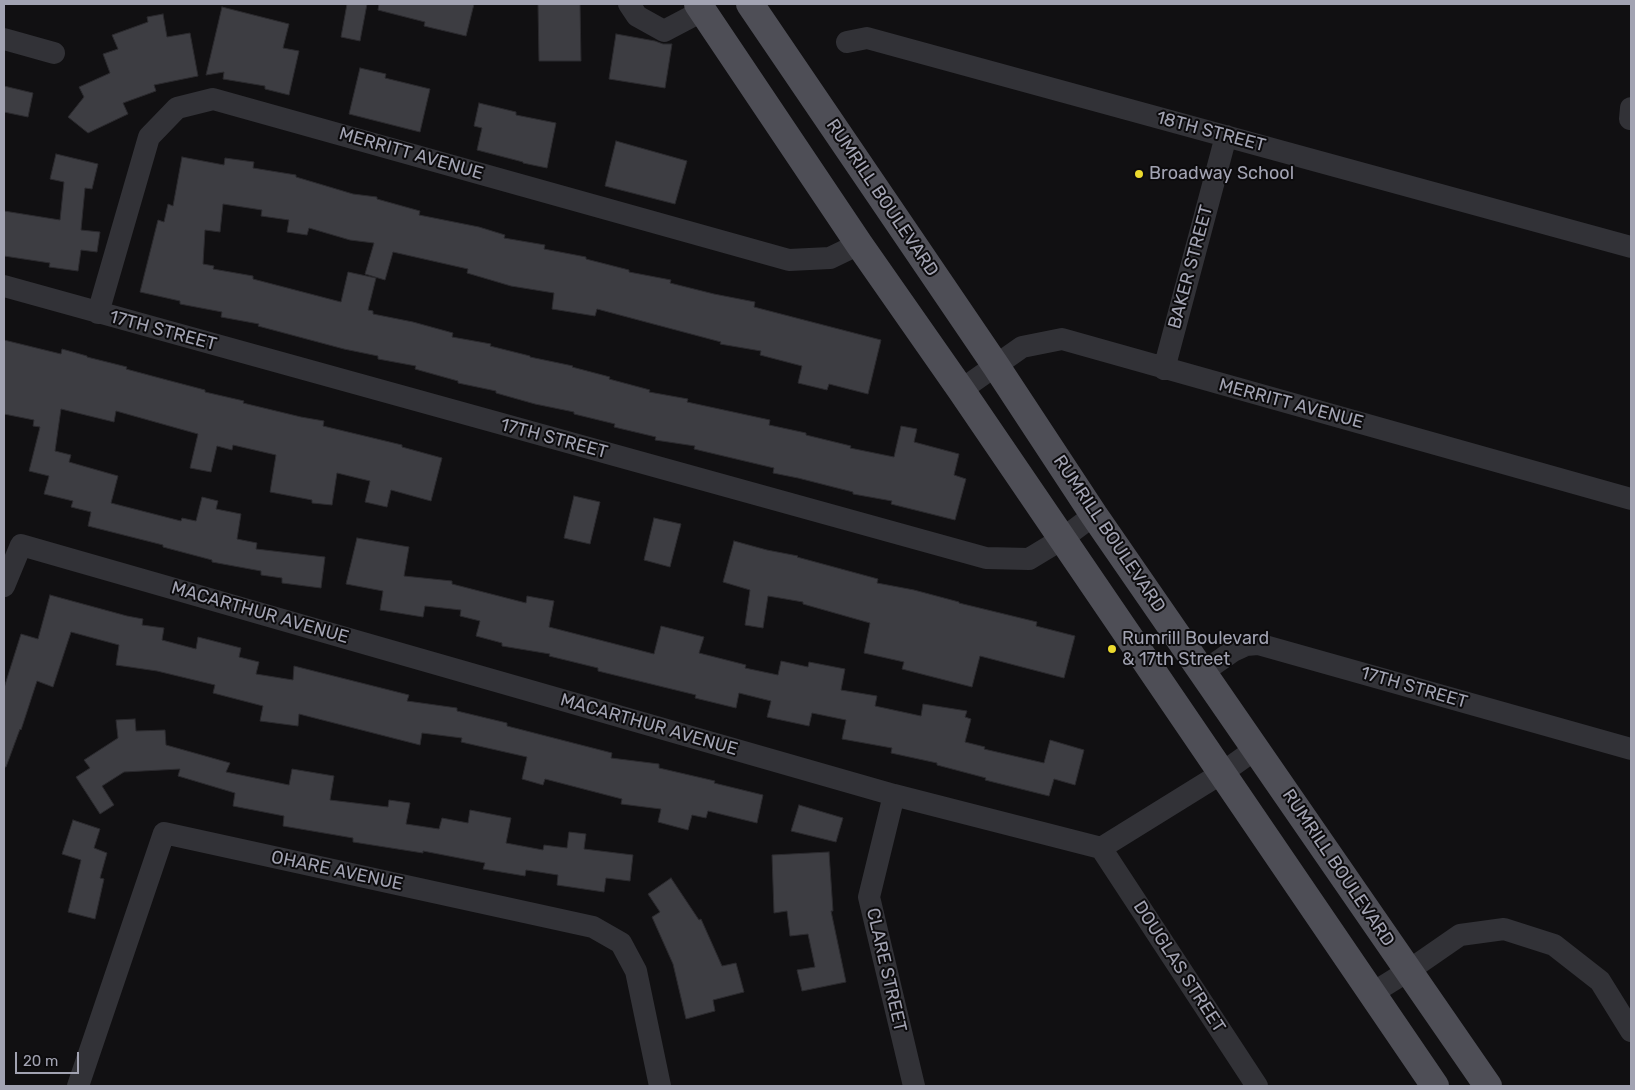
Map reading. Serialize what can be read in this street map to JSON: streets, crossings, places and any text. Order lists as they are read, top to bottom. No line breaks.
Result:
{"streets":{"main road":["RUMRILL BOULEVARD"],"street":["18TH STREET","MERRITT AVENUE","BAKER STREET","17TH STREET","MACARTHUR AVENUE","OHARE AVENUE","DOUGLAS STREET","CLARE STREET"]},"crossings":[["18TH STREET","BAKER STREET"],["MERRITT AVENUE","RUMRILL BOULEVARD"],["MERRITT AVENUE","BAKER STREET"],["MERRITT AVENUE","17TH STREET"],["RUMRILL BOULEVARD","17TH STREET"],["MACARTHUR AVENUE","DOUGLAS STREET"],["MACARTHUR AVENUE","CLARE STREET"]],"places":["Broadway School","Rumrill Boulevard & 17th Street"],"scale_bar":"20 m"}
